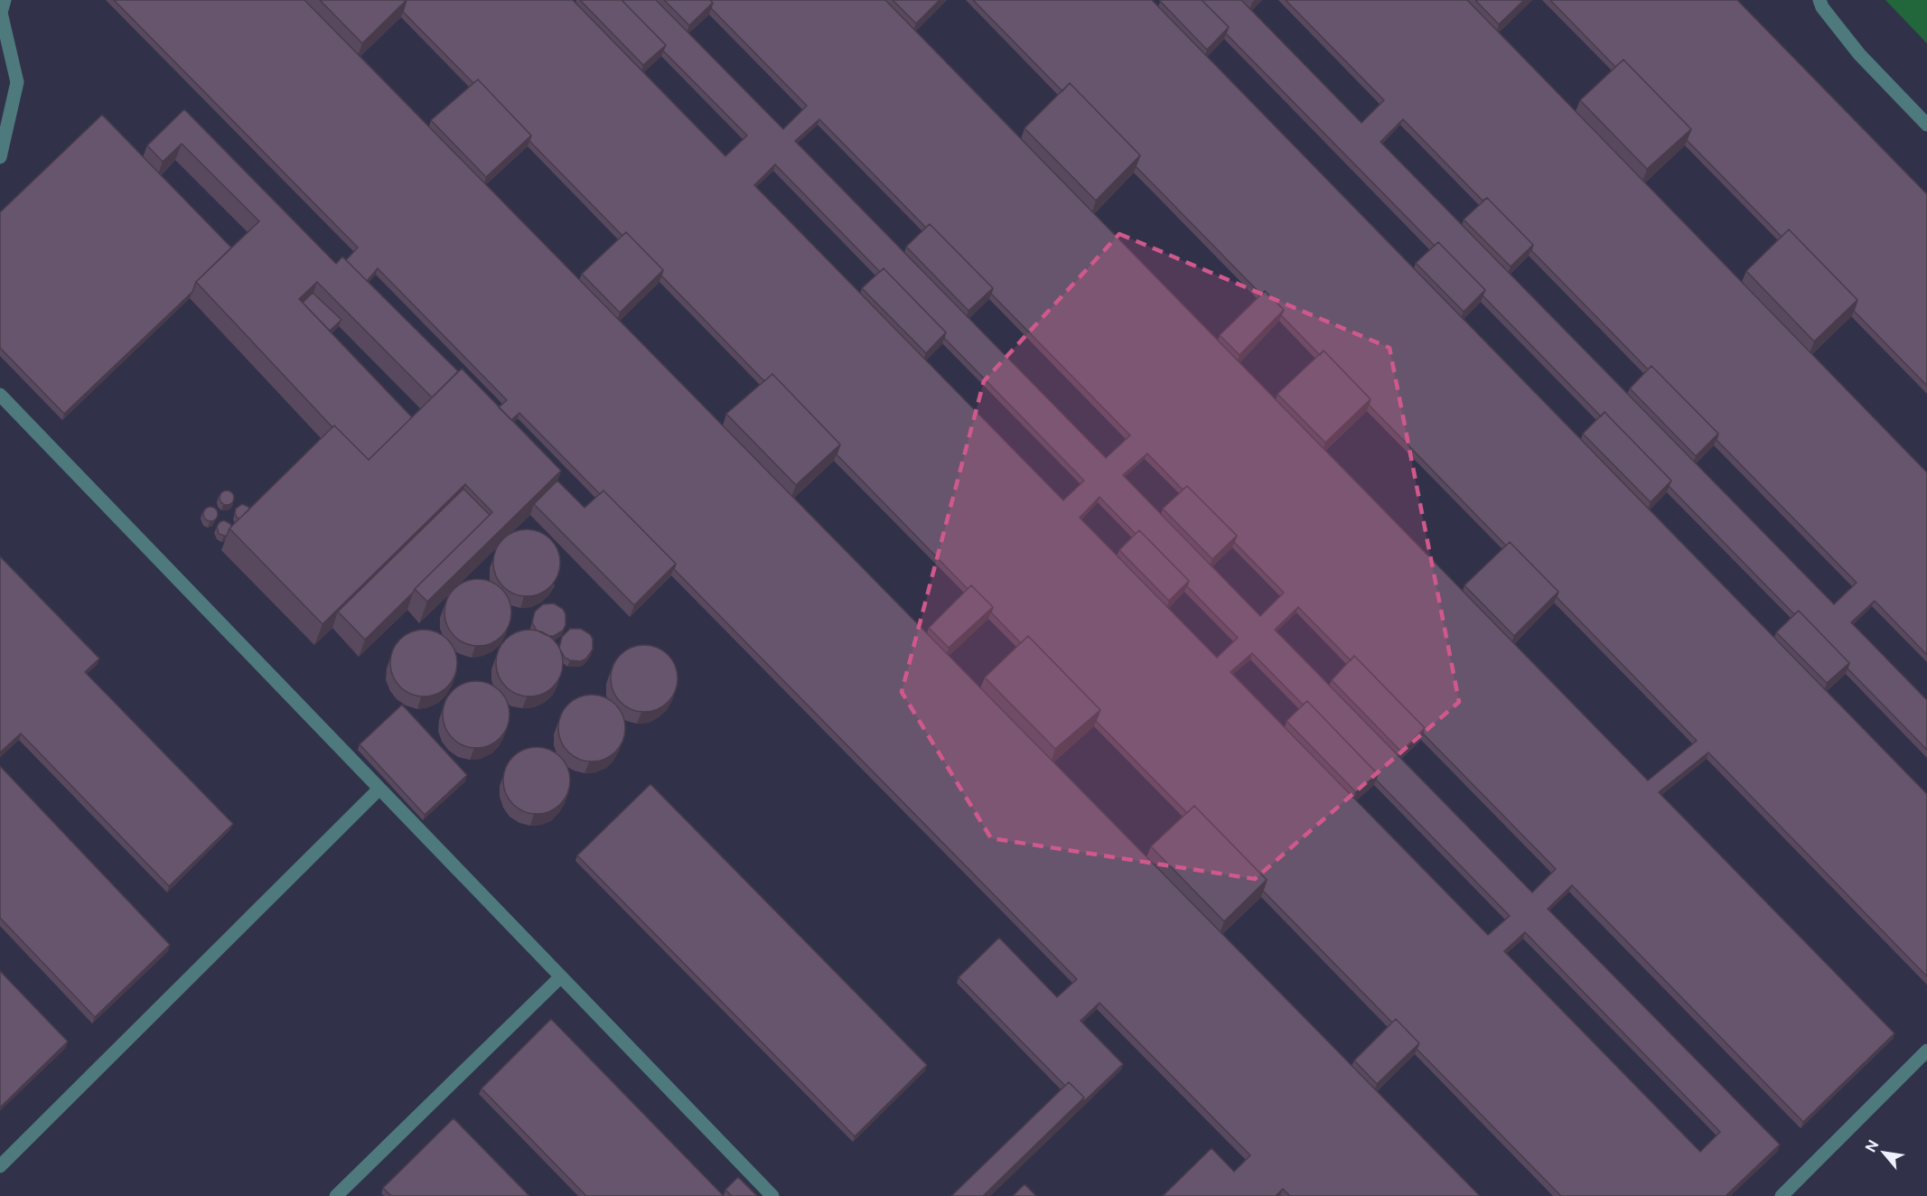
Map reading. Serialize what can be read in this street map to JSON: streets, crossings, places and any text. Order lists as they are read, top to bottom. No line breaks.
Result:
{"north":"top left"}
